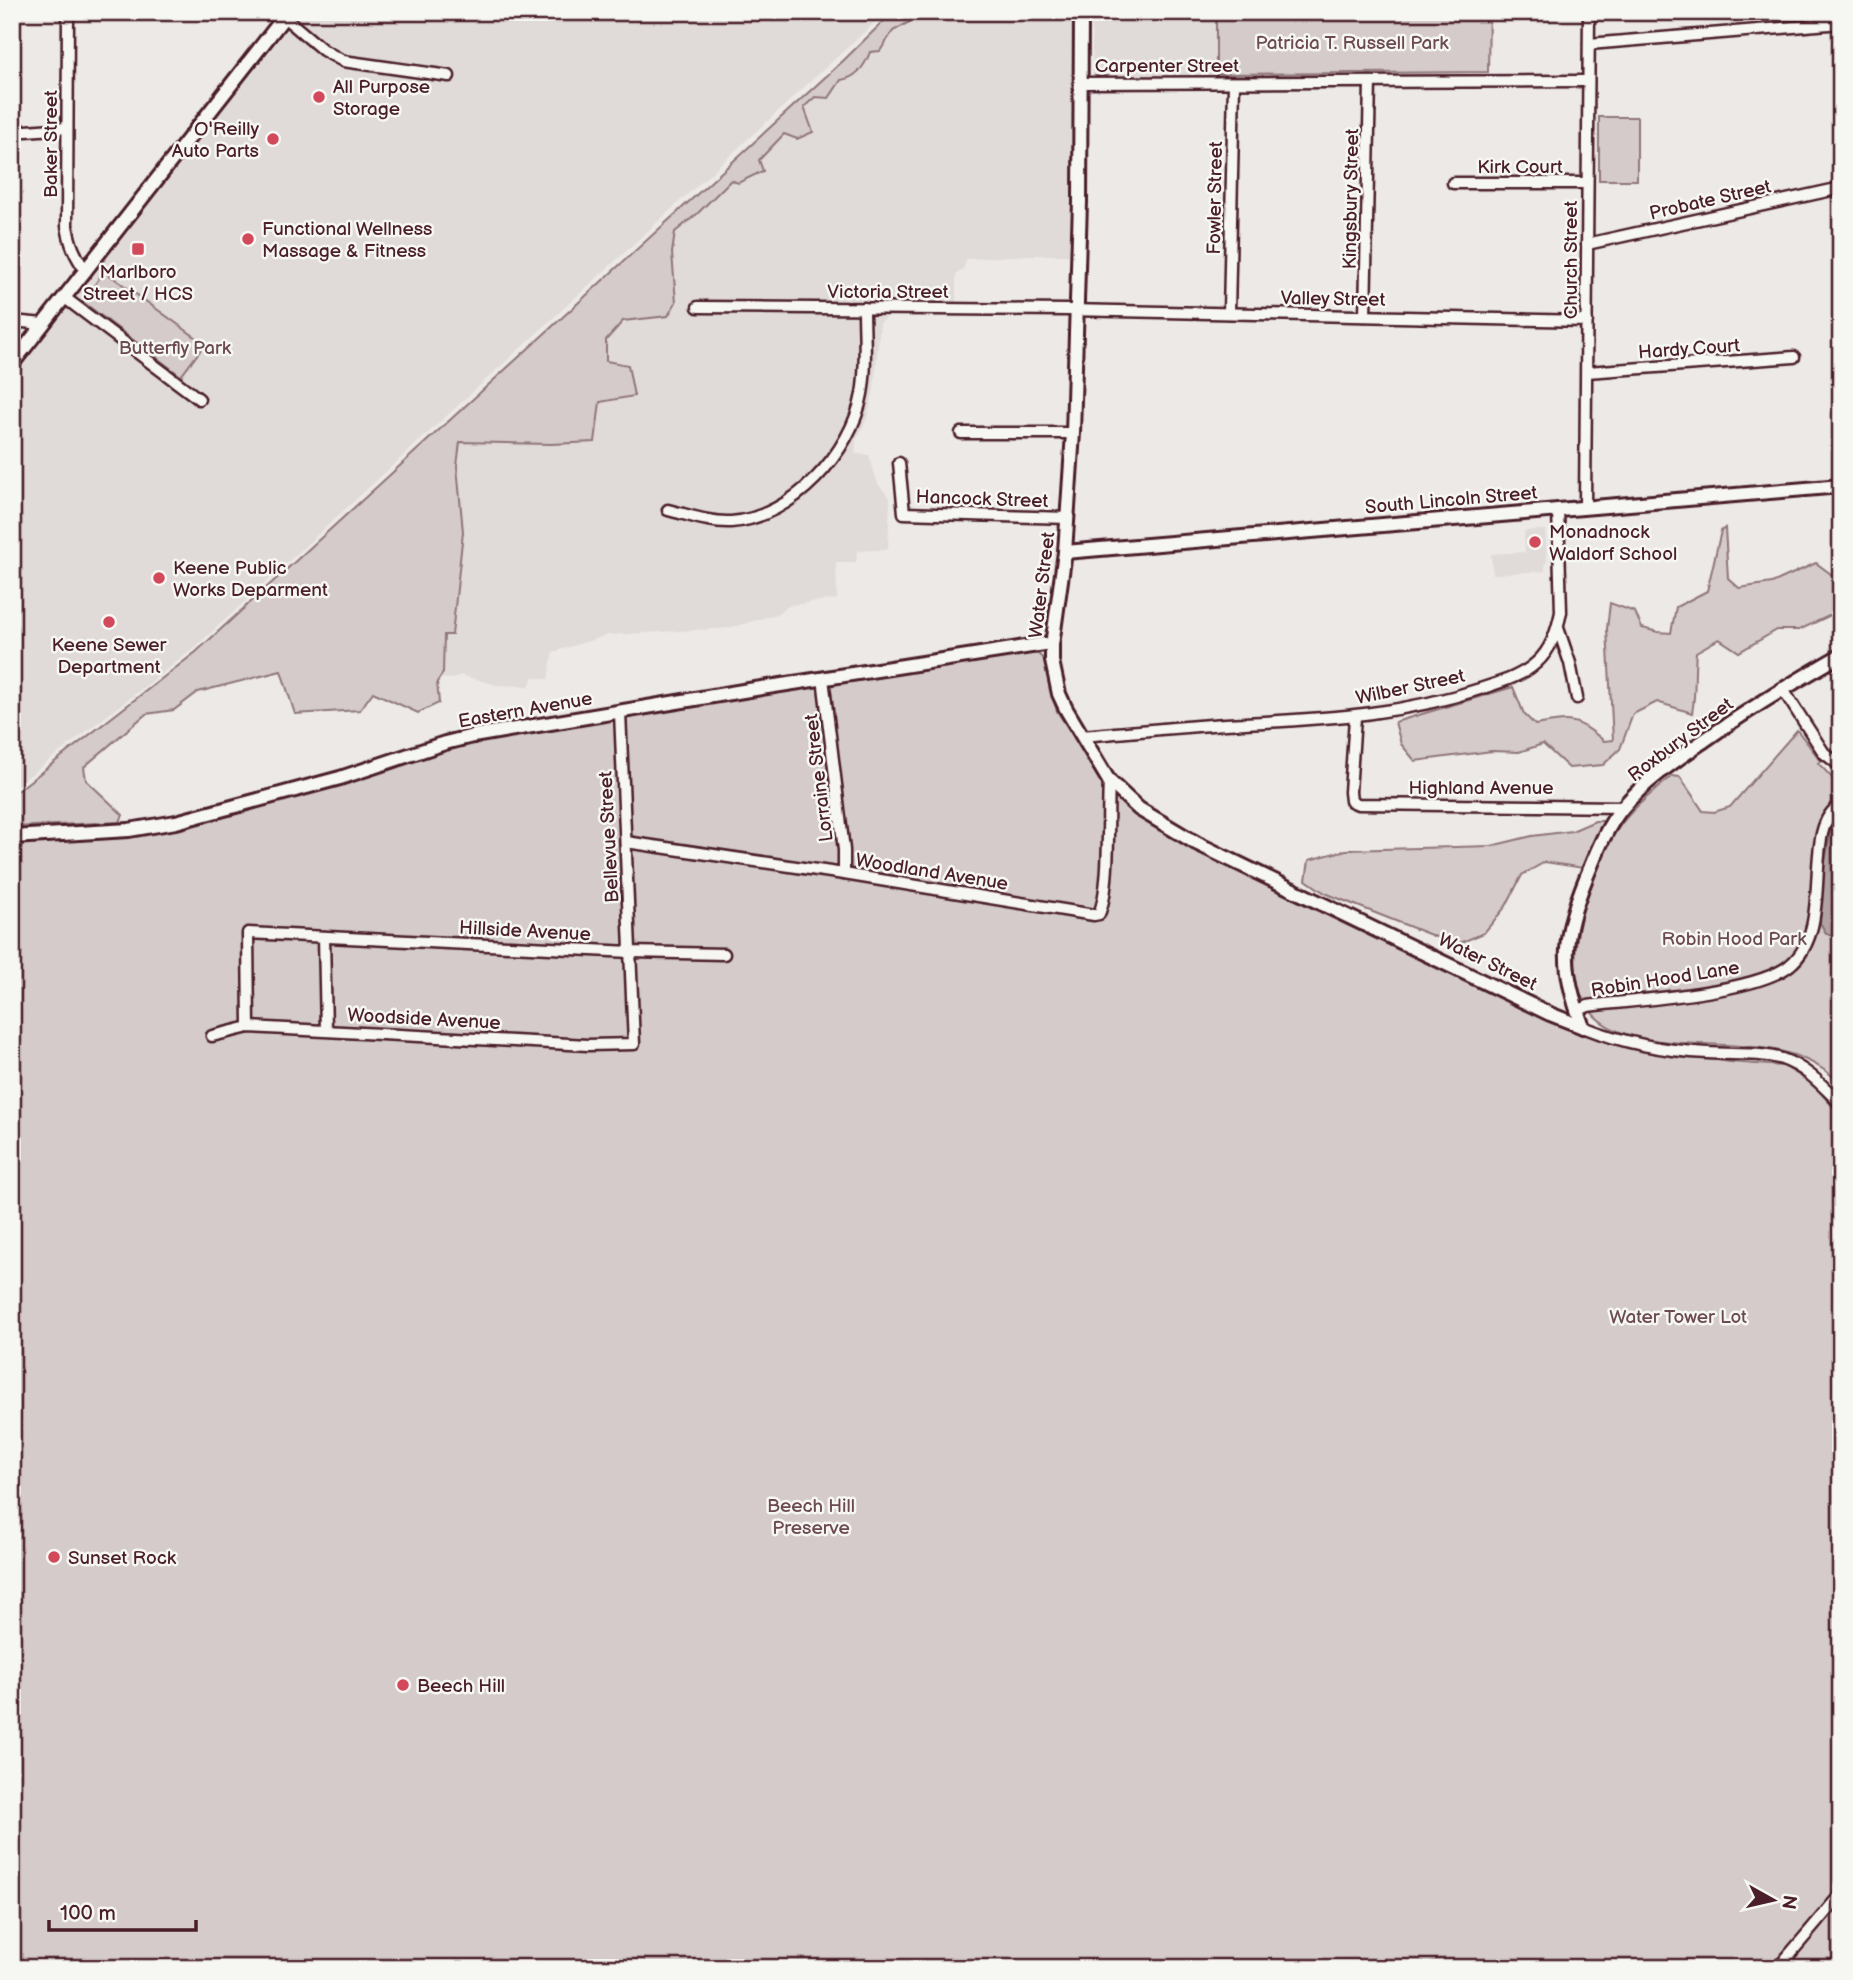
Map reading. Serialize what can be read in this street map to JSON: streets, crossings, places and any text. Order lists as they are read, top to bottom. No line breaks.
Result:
{"streets":{"street":["Carpenter Street","Baker Street","Kirk Court","Fowler Street","Kingsbury Street","Probate Street","Church Street","Victoria Street","Valley Street","Hardy Court","Hancock Street","South Lincoln Street","Water Street","Wilber Street","Eastern Avenue","Roxbury Street","Lorraine Street","Highland Avenue","Bellevue Street","Woodland Avenue","Hillside Avenue","Robin Hood Lane","Woodside Avenue"]},"crossings":[["Carpenter Street","Fowler Street"],["Carpenter Street","Kingsbury Street"],["Carpenter Street","Church Street"],["Carpenter Street","Water Street"],["Kirk Court","Church Street"],["Fowler Street","Valley Street"],["Kingsbury Street","Valley Street"],["Probate Street","Church Street"],["Church Street","Valley Street"],["Church Street","Hardy Court"],["Church Street","South Lincoln Street"],["Victoria Street","Valley Street"],["Victoria Street","Water Street"],["Valley Street","Water Street"],["Hancock Street","Water Street"],["South Lincoln Street","Water Street"],["South Lincoln Street","Wilber Street"],["Water Street","Wilber Street"],["Water Street","Eastern Avenue"],["Water Street","Roxbury Street"],["Water Street","Woodland Avenue"],["Wilber Street","Highland Avenue"],["Eastern Avenue","Lorraine Street"],["Eastern Avenue","Bellevue Street"],["Roxbury Street","Highland Avenue"],["Roxbury Street","Robin Hood Lane"],["Lorraine Street","Woodland Avenue"],["Bellevue Street","Woodland Avenue"],["Bellevue Street","Hillside Avenue"],["Bellevue Street","Woodside Avenue"],["Hillside Avenue","Woodside Avenue"]],"parks":["Patricia T. Russell Park","Butterfly Park","Robin Hood Park","Water Tower Lot","Beech Hill Preserve"],"places":{"other":["All Purpose Storage","O'Reilly Auto Parts","Functional Wellness Massage & Fitness","Monadnock Waldorf School","Keene Public Works Deparment","Keene Sewer Department","Sunset Rock","Beech Hill"],"transit":["Marlboro Street / HCS"]},"scale_bar":"100 m","north":"right"}
